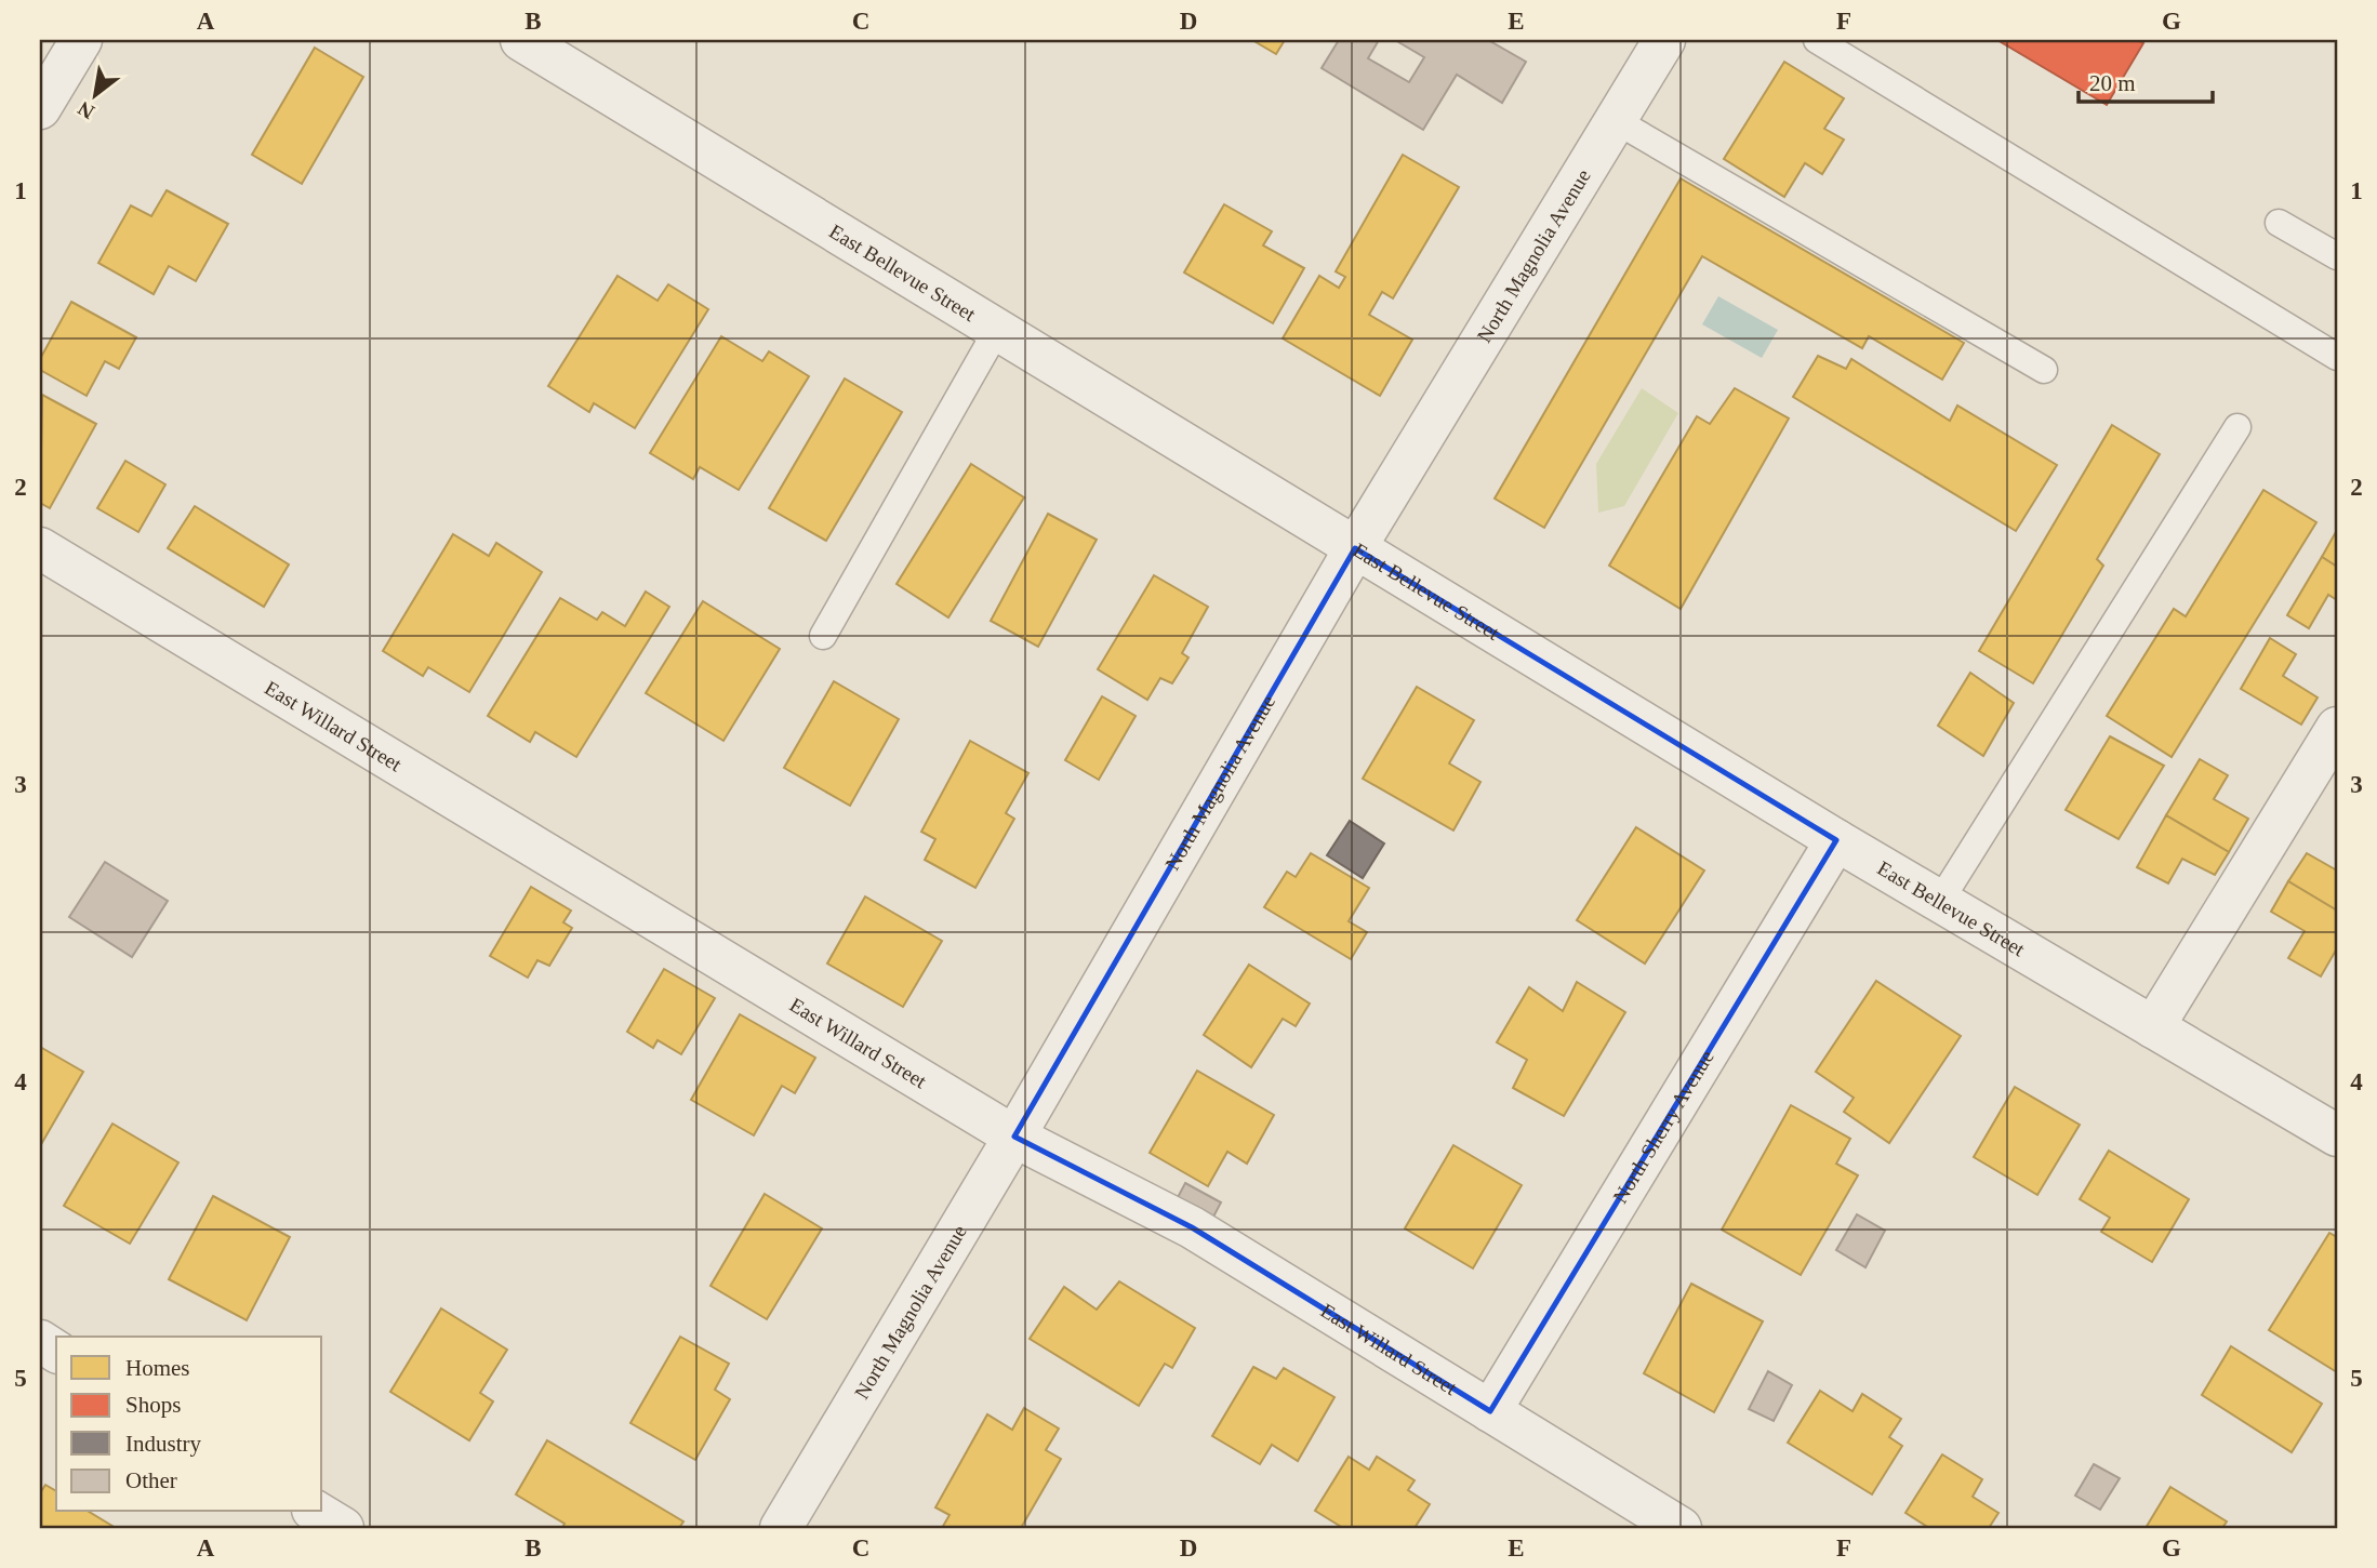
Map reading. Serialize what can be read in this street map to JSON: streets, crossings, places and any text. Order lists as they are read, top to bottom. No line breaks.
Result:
{"streets":{"street":["North Magnolia Avenue","East Bellevue Street","East Willard Street","North Sherry Avenue"]},"crossings":[["North Magnolia Avenue","East Bellevue Street"],["North Magnolia Avenue","East Willard Street"],["East Bellevue Street","North Sherry Avenue"],["East Willard Street","North Sherry Avenue"]],"legend":["Homes","Shops","Industry","Other"],"scale_bar":"20 m","north":"bottom left","grid":{"columns":["A","B","C","D","E","F","G"],"rows":["1","2","3","4","5"]}}
